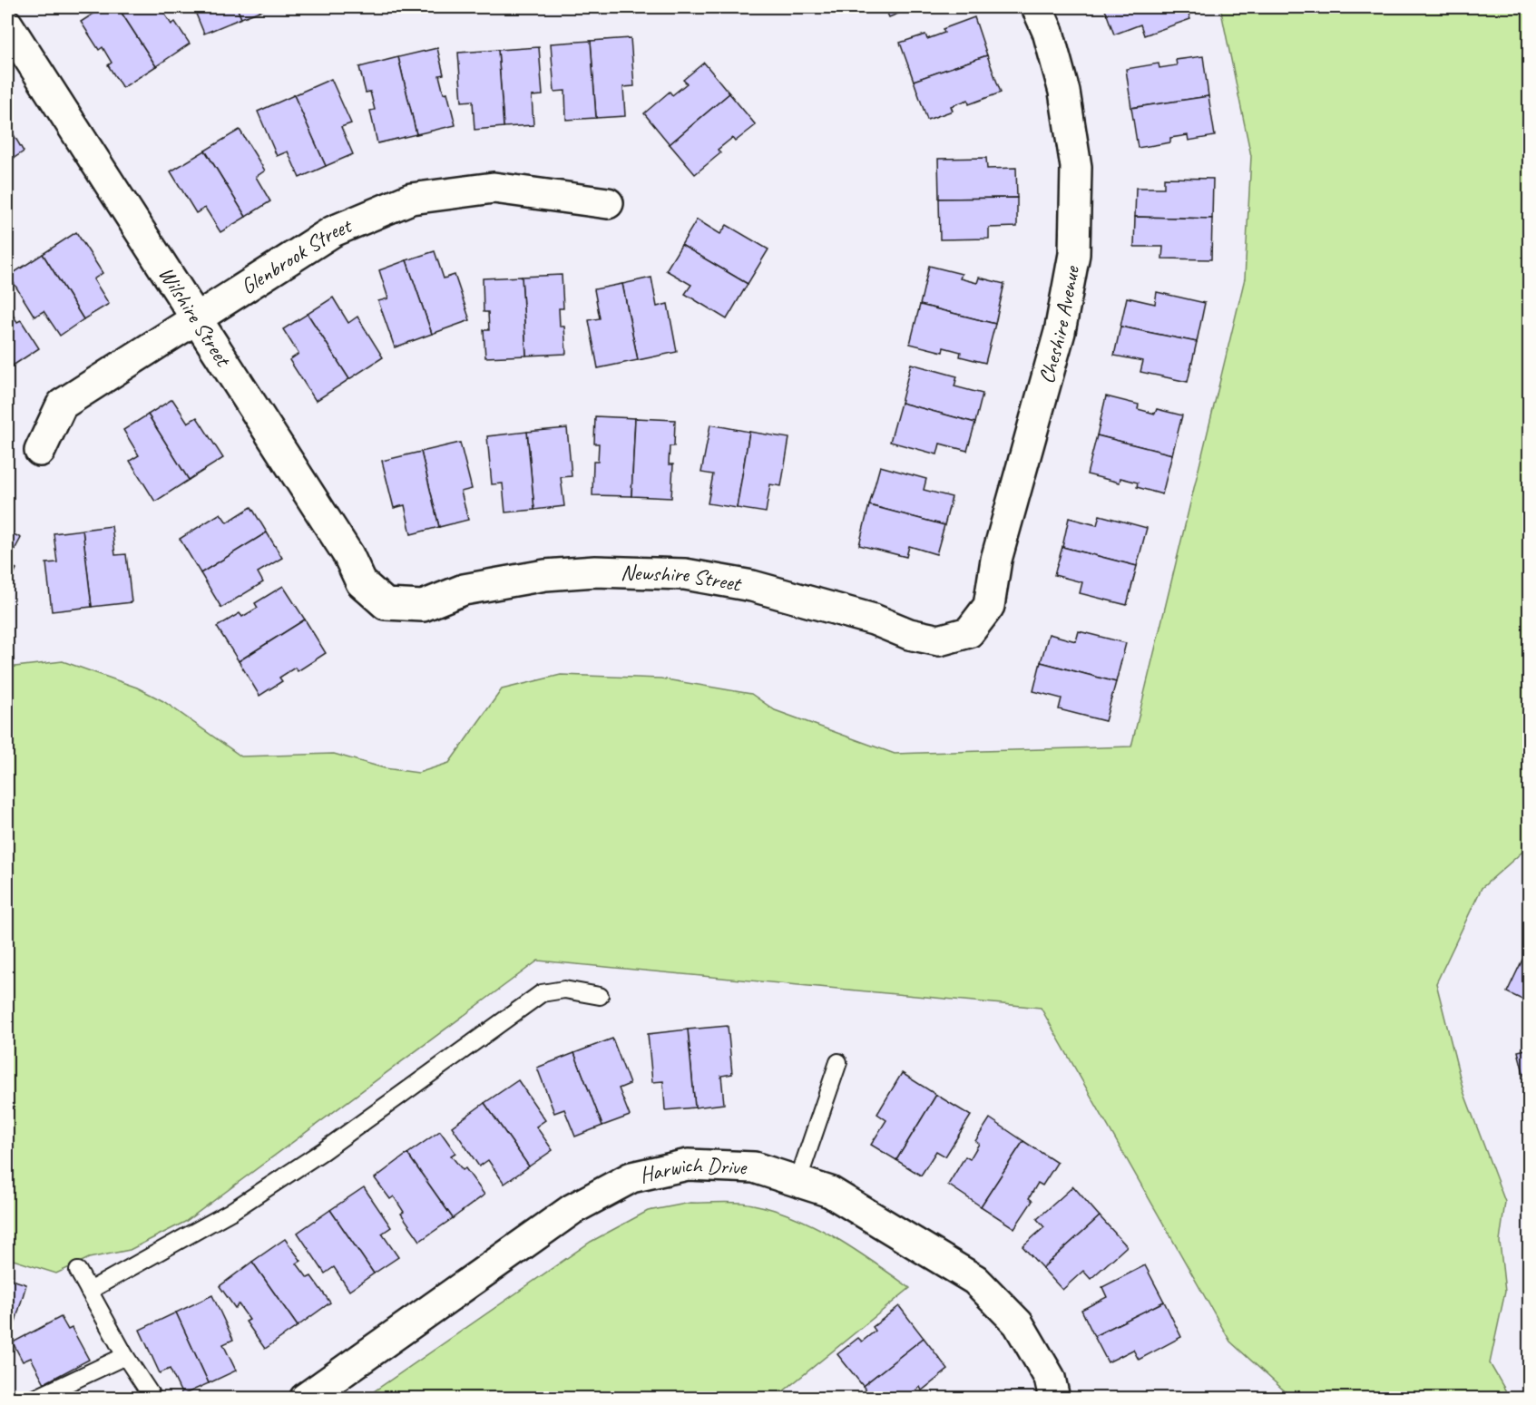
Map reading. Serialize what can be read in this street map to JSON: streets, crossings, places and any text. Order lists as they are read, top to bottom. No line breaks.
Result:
{"streets":{"street":["Glenbrook Street","Wilshire Street","Cheshire Avenue","Newshire Street","Harwich Drive"]},"crossings":[["Glenbrook Street","Wilshire Street"],["Wilshire Street","Newshire Street"],["Cheshire Avenue","Newshire Street"]]}
